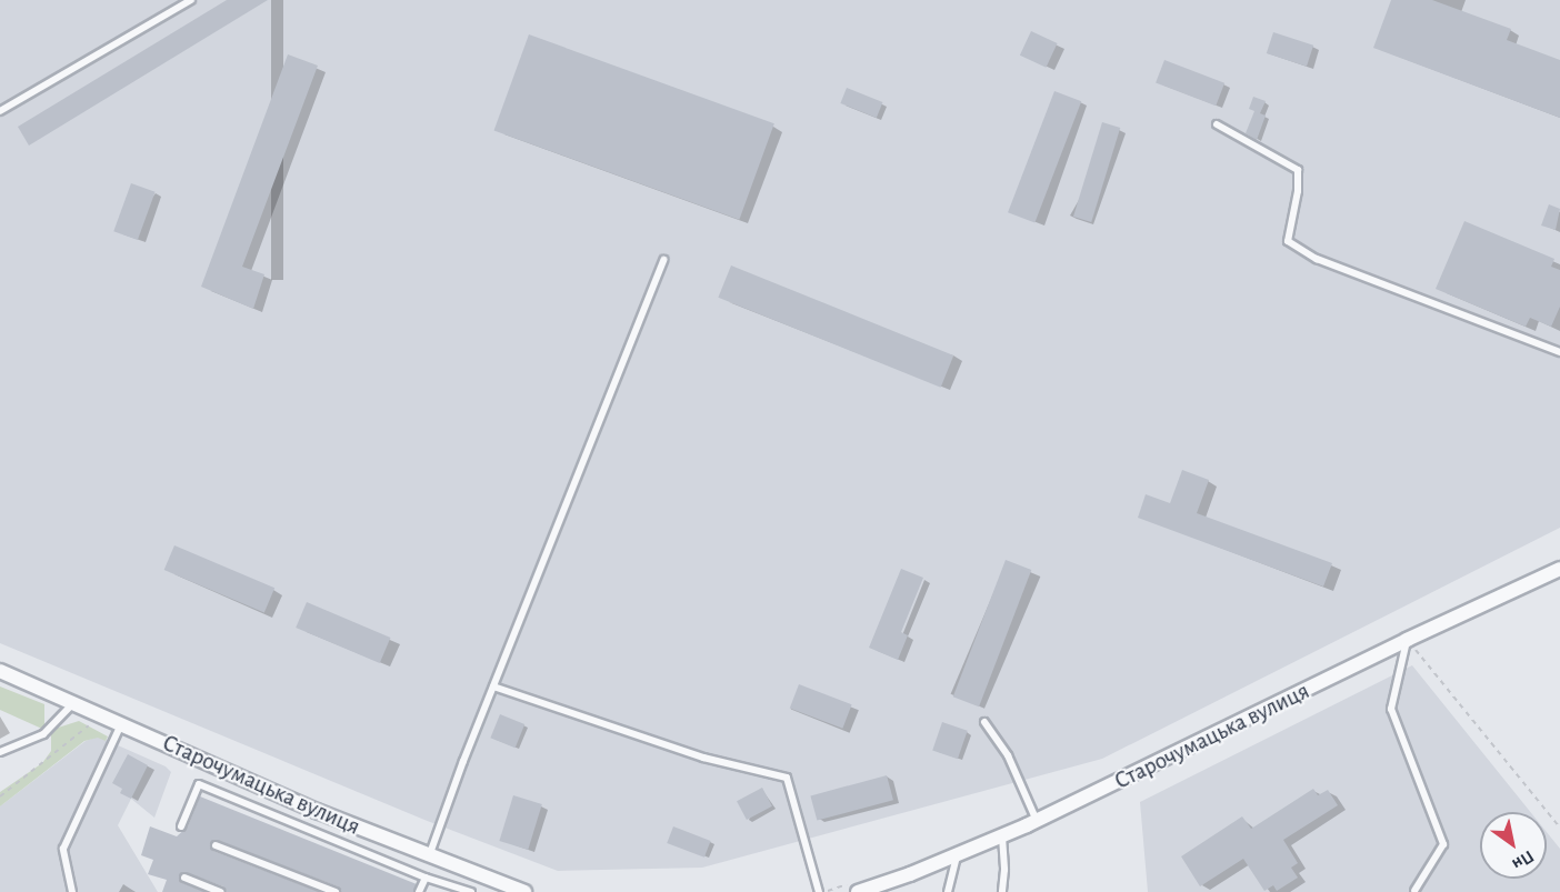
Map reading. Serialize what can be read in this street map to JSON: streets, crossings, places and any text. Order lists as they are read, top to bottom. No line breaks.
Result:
{"streets":{"street":["Старочумацька вулиця"]},"north":"bottom right"}
